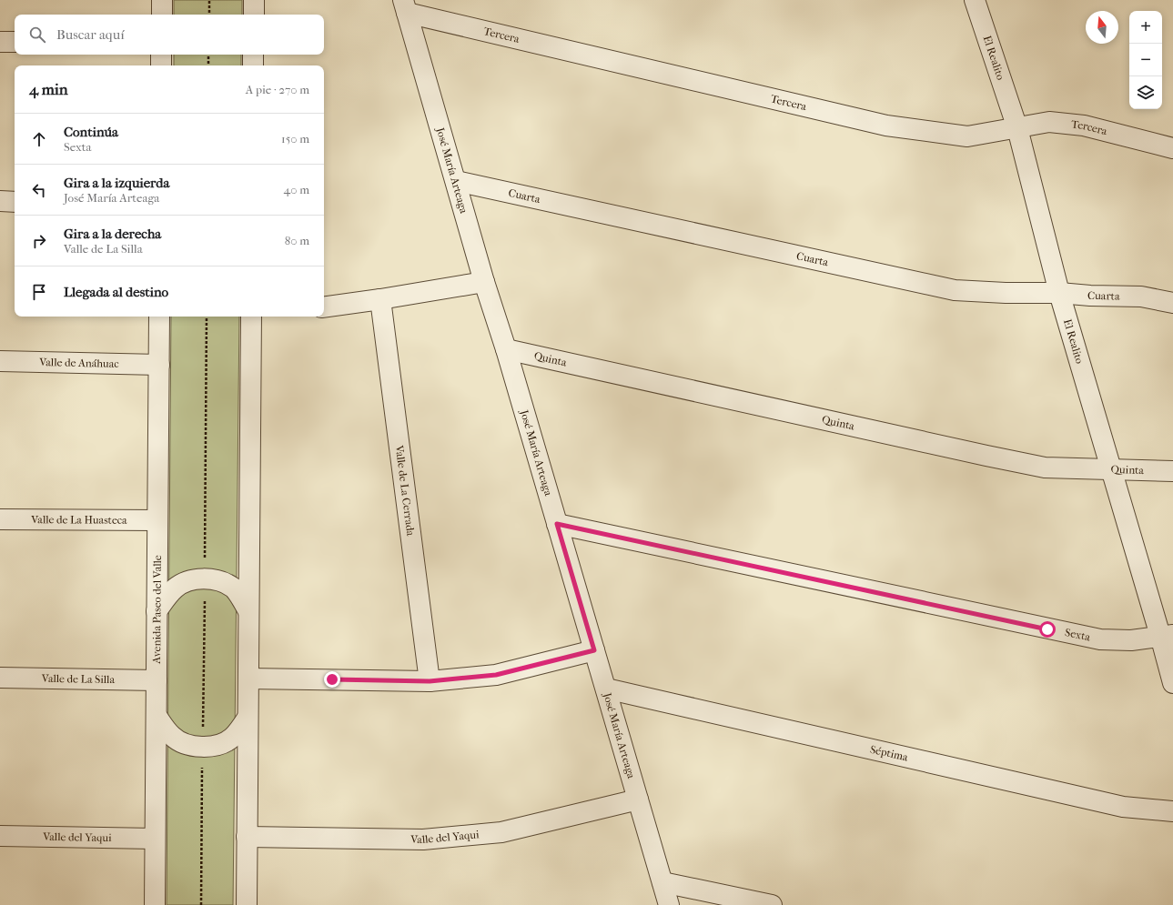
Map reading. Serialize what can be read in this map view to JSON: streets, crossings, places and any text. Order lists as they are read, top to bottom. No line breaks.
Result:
{"streets":{"street":["Tercera","El Realito","José María Arteaga","Cuarta","Quinta","Valle de Anáhuac","Valle de La Cerrada","Valle de La Huasteca","Avenida Paseo del Valle","Sexta","Valle de La Silla","Séptima","Valle del Yaqui"]},"crossings":[["Tercera","El Realito"],["Tercera","José María Arteaga"],["El Realito","Cuarta"],["El Realito","Quinta"],["El Realito","Sexta"],["José María Arteaga","Cuarta"],["José María Arteaga","Quinta"],["José María Arteaga","Sexta"],["José María Arteaga","Séptima"],["José María Arteaga","Valle del Yaqui"],["Valle de Anáhuac","Avenida Paseo del Valle"],["Valle de La Huasteca","Avenida Paseo del Valle"],["Avenida Paseo del Valle","Valle de La Silla"],["Avenida Paseo del Valle","Valle del Yaqui"]],"north":"top","page":{"map_buttons":["+","−"],"search":"Buscar aquí","heading":["4 min","A pie · 270 m"],"list":[["Continúa","Sexta","150 m"],["Gira a la izquierda","José María Arteaga","40 m"],["Gira a la derecha","Valle de La Silla","80 m"],"Llegada al destino"]}}
